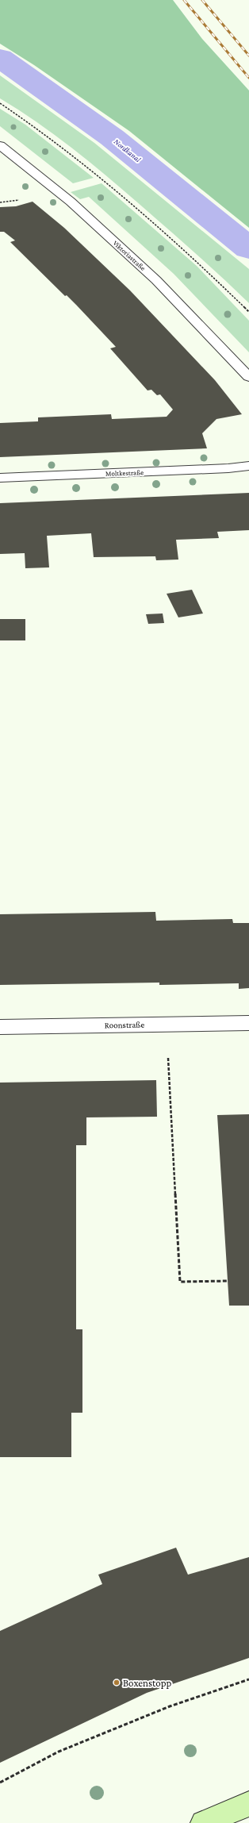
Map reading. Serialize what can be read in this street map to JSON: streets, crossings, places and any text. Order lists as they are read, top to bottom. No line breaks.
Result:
{"streets":{"street":["Viktoriastraße","Moltkestraße","Roonstraße"]},"water":["Nordkanal"],"places":["Boxenstopp"]}
